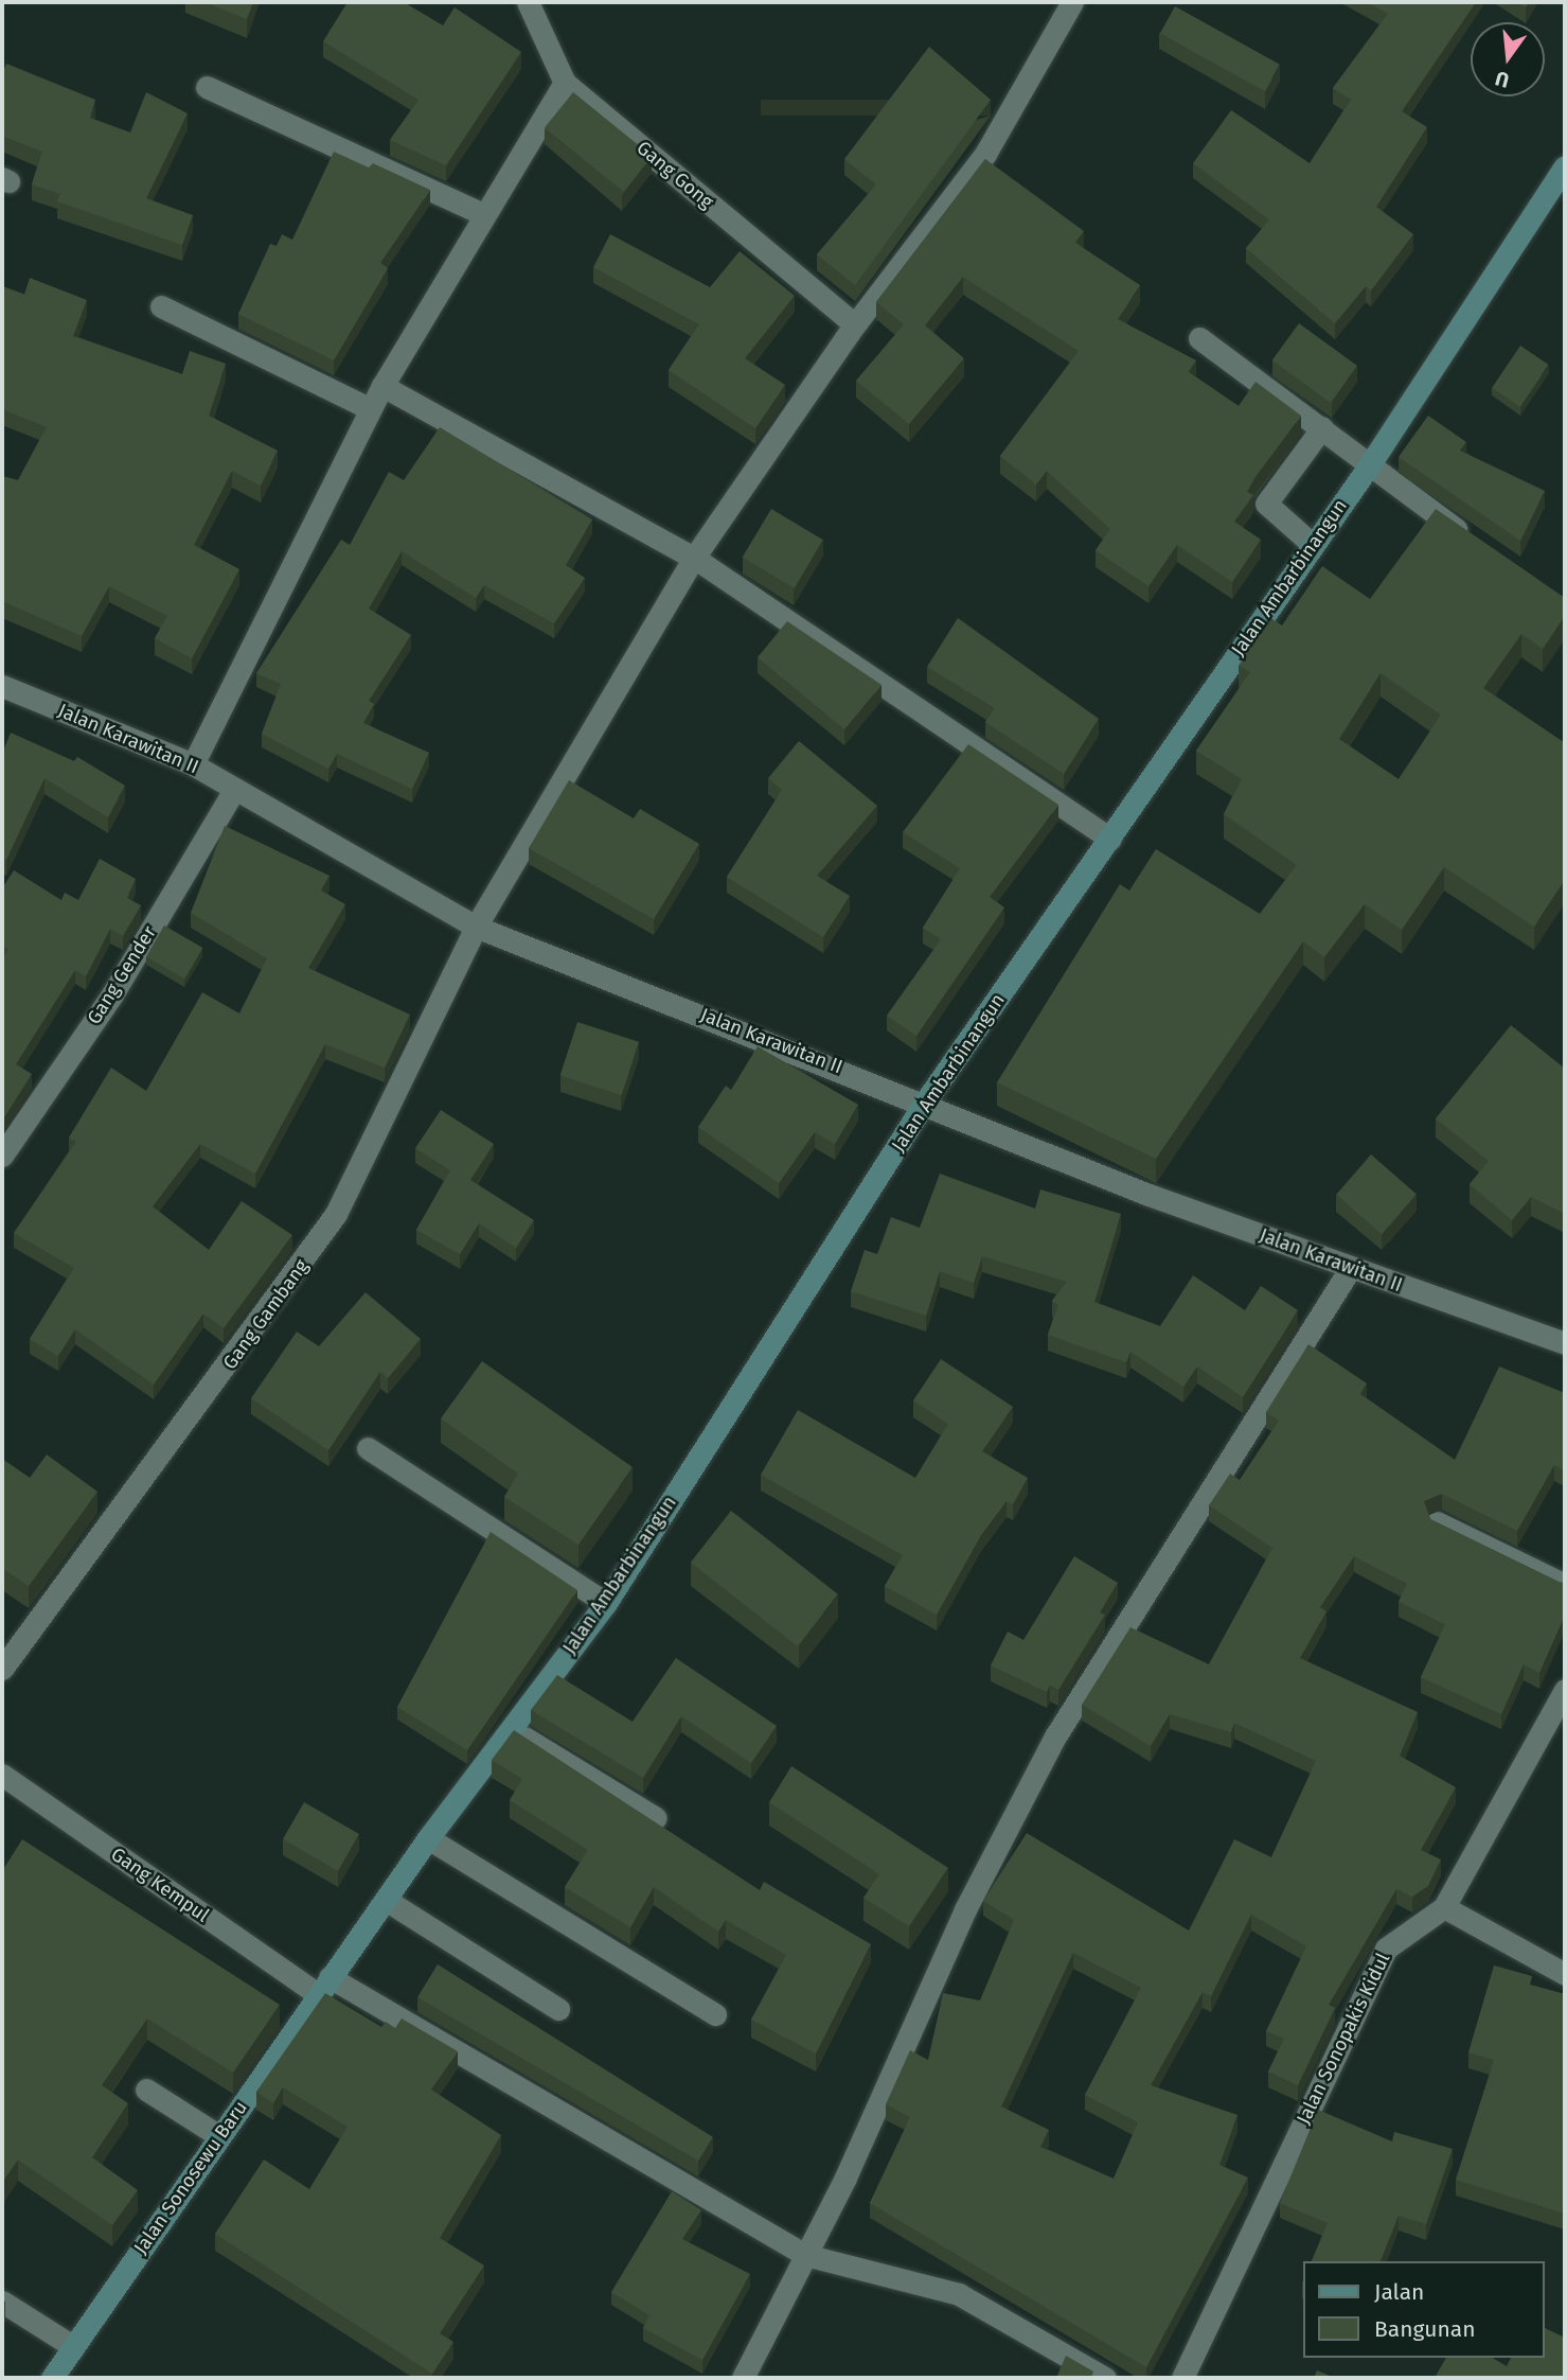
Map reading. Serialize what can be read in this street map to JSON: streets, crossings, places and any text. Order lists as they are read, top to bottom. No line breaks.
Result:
{"streets":{"main road":["Jalan Ambarbinangun","Jalan Sonosewu Baru"],"street":["Gang Gong","Jalan Karawitan II","Gang Gender","Gang Gambang","Gang Kempul","Jalan Sonopakis Kidul"]},"crossings":[["Gang Gong","Gang Gambang"],["Jalan Ambarbinangun","Jalan Karawitan II"],["Jalan Ambarbinangun","Gang Kempul"],["Jalan Ambarbinangun","Jalan Sonosewu Baru"],["Jalan Karawitan II","Gang Gender"],["Jalan Karawitan II","Gang Gambang"],["Gang Kempul","Jalan Sonosewu Baru"]],"legend":["Jalan","Bangunan"],"north":"bottom"}
